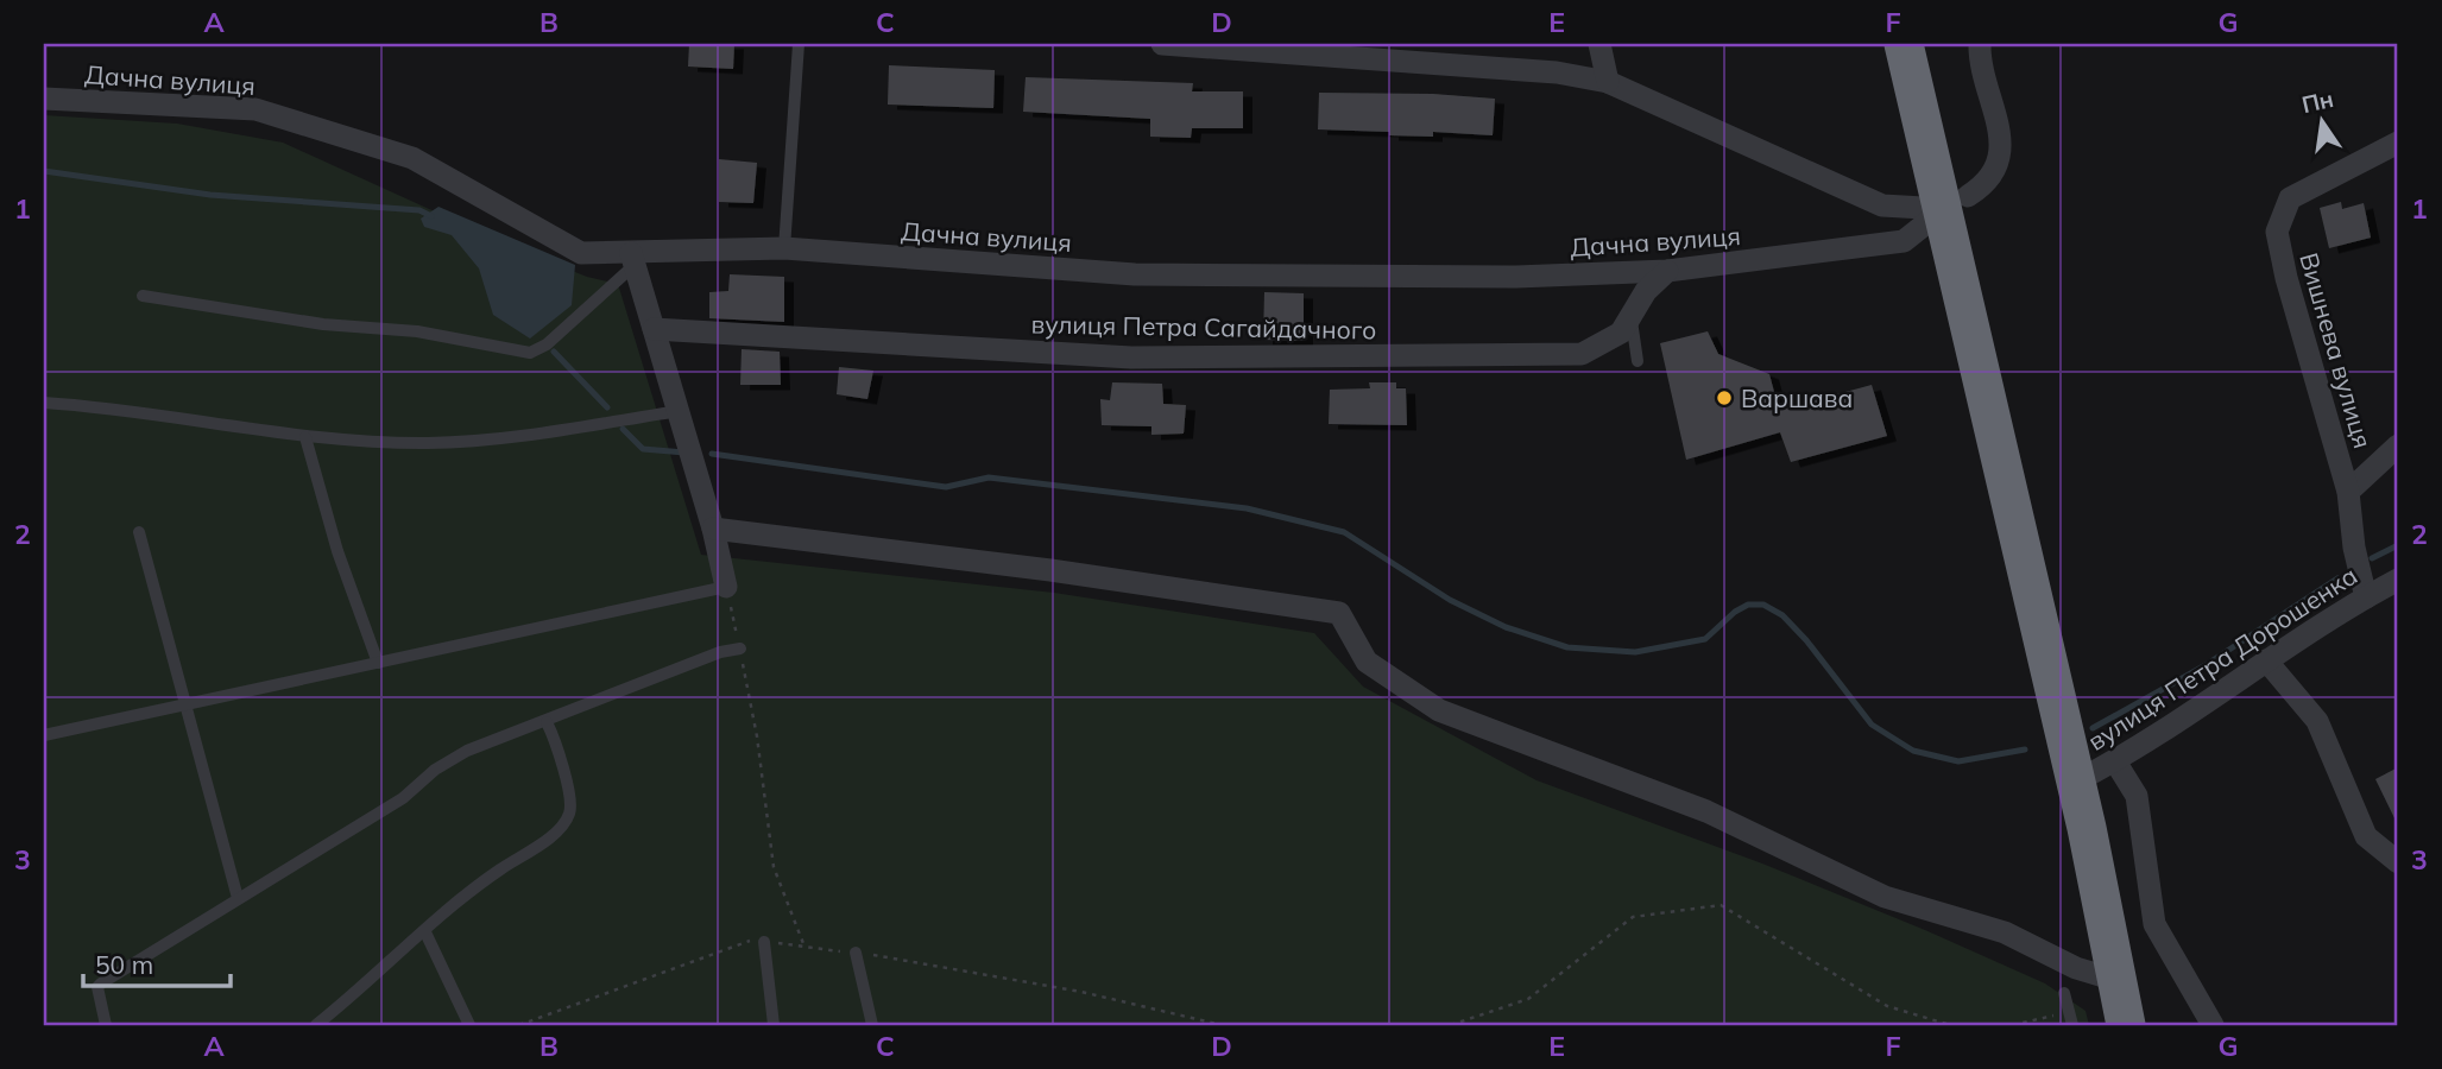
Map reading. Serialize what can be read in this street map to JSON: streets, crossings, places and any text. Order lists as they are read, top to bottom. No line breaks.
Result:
{"streets":{"street":["Дачна вулиця","вулиця Петра Сагайдачного","Вишнева вулиця","вулиця Петра Дорошенка"]},"crossings":[["Дачна вулиця","вулиця Петра Сагайдачного"],["Вишнева вулиця","вулиця Петра Дорошенка"]],"places":["Варшава"],"scale_bar":"50 m","north":"top","grid":{"columns":["A","B","C","D","E","F","G"],"rows":["1","2","3"]}}
